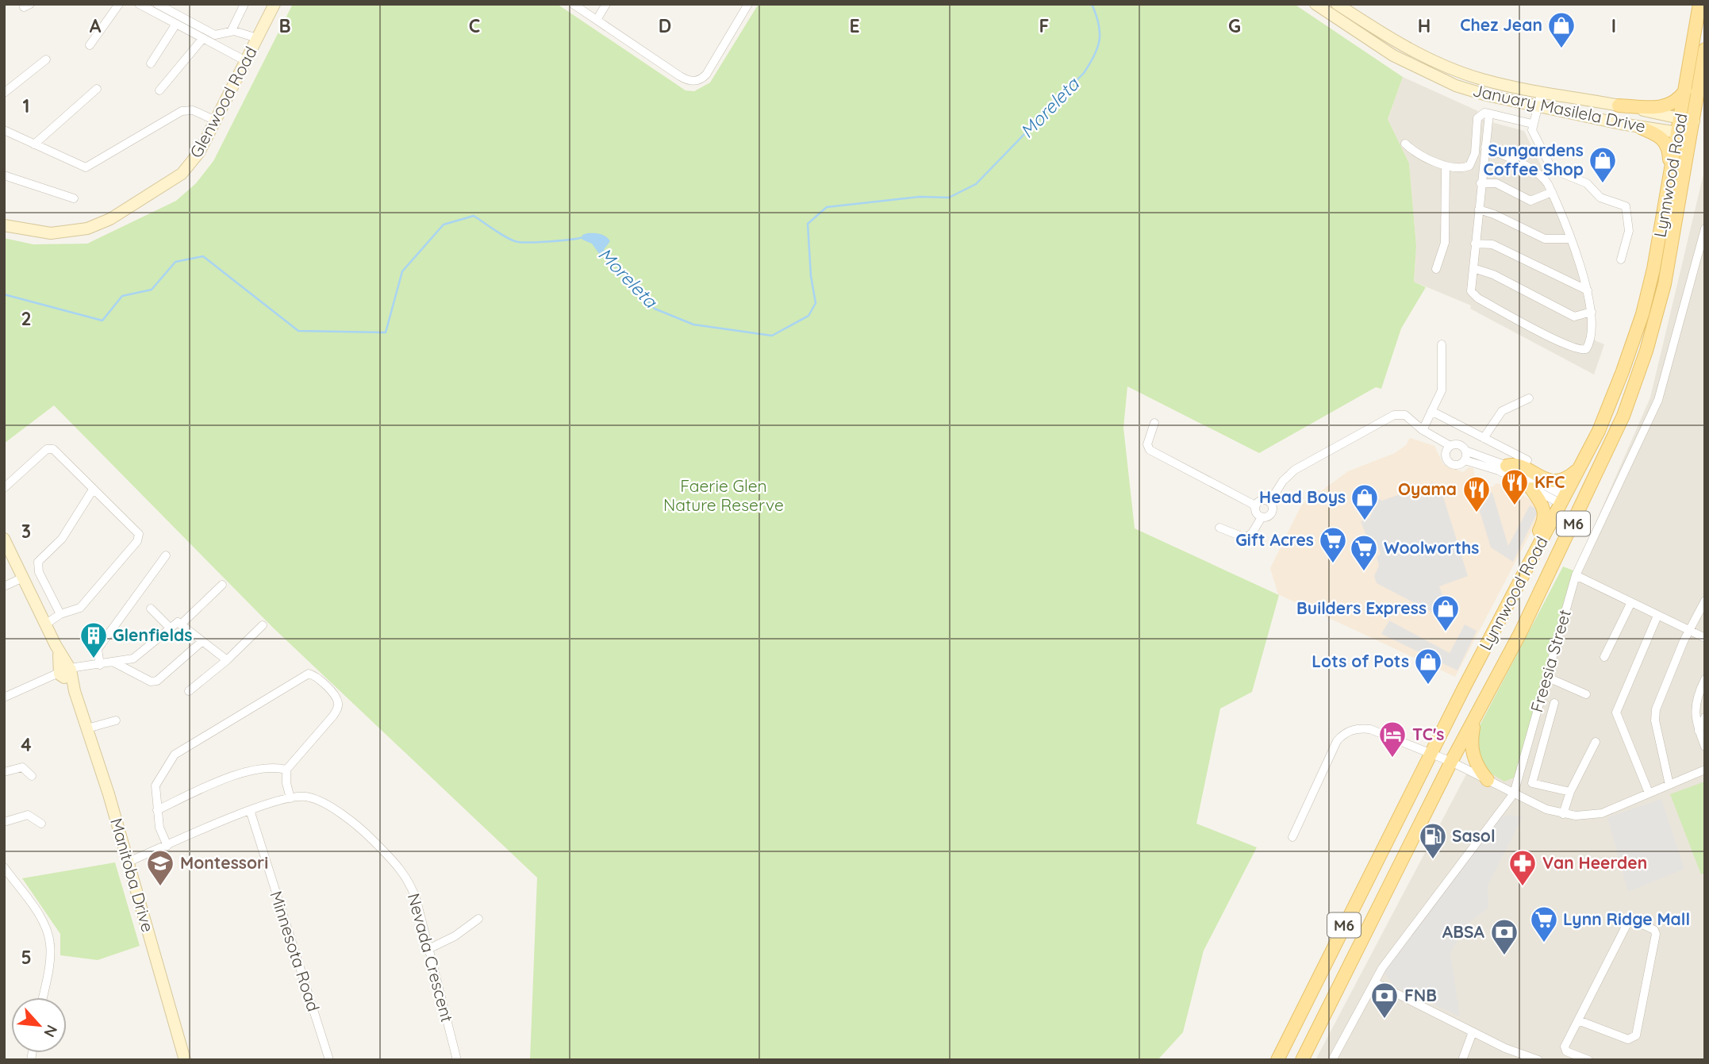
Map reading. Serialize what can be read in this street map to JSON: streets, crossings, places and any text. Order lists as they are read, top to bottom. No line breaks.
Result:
{"streets":{"main road":["Lynnwood Road","M6"],"street":["Glenwood Road","January Masilela Drive","Freesia Street","Manitoba Drive","Minnesota Road","Nevada Crescent"]},"crossings":[["January Masilela Drive","Lynnwood Road"],["Manitoba Drive","Nevada Crescent"],["Minnesota Road","Nevada Crescent"]],"water":["Moreleta"],"parks":["Faerie Glen Nature Reserve"],"places":{"shop":["Chez Jean","Sungardens Coffee Shop","Head Boys","Builders Express","Lots of Pots"],"restaurant":["KFC","Oyama"],"supermarket":["Gift Acres","Woolworths","Lynn Ridge Mall"],"building":["Glenfields"],"hotel":["TC's"],"fuel station":["Sasol"],"school or university":["Montessori"],"pharmacy":["Van Heerden"],"bank":["ABSA","FNB"]},"north":"bottom right","grid":{"columns":["A","B","C","D","E","F","G","H","I"],"rows":["1","2","3","4","5"]}}
